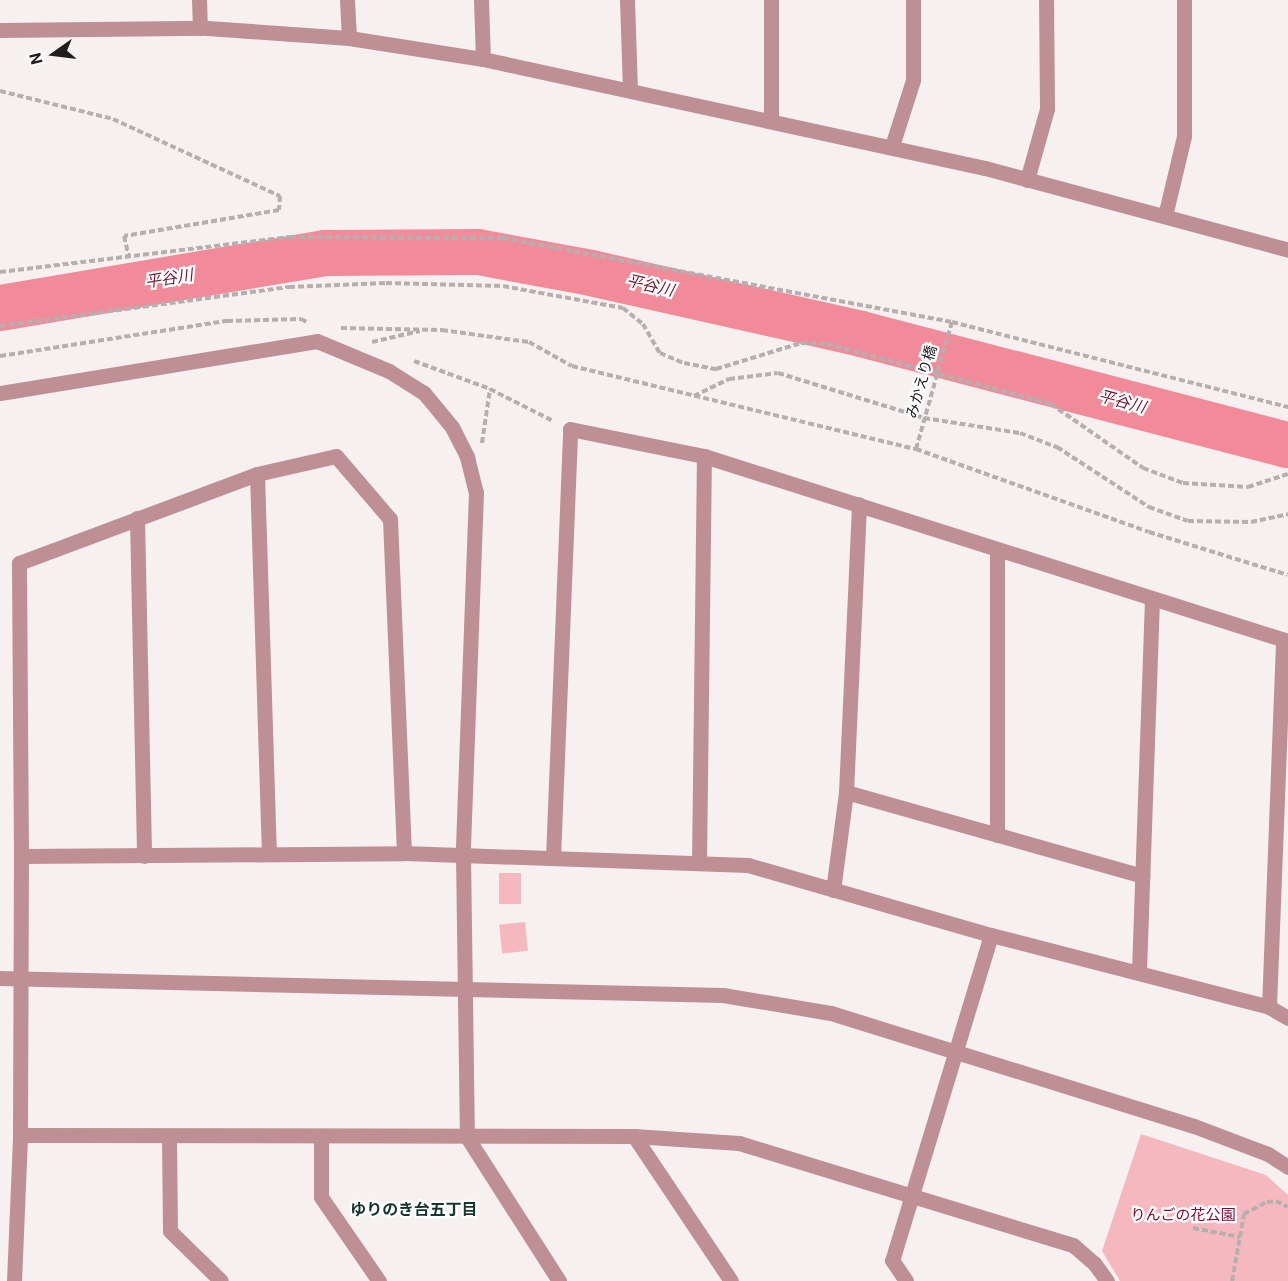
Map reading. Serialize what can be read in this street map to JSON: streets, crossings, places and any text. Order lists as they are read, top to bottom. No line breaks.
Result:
{"streets":{"path":["みかえり橋"]},"districts":["ゆりのき台五丁目"],"water":["平谷川"],"parks":["りんごの花公園"],"north":"left"}
